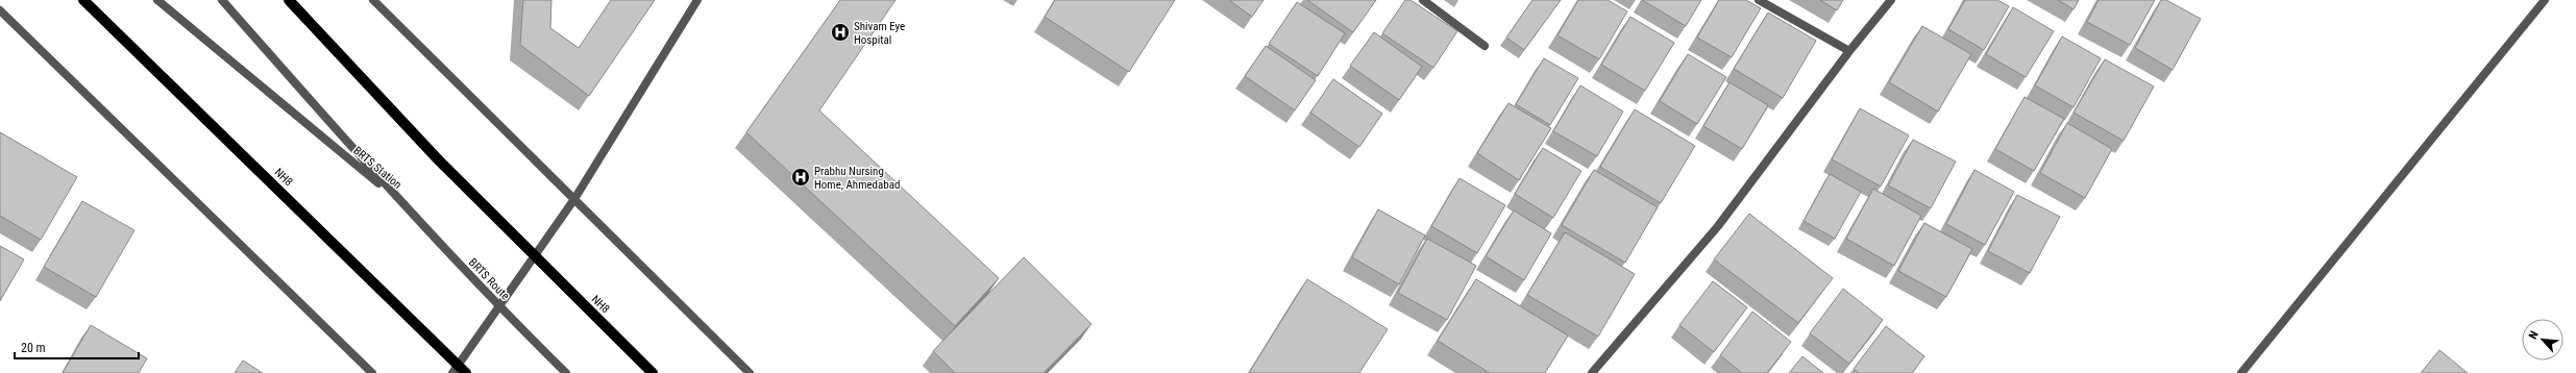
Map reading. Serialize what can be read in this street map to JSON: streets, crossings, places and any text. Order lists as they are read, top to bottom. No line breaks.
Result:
{"streets":{"main road":["NH8"],"street":["BRTS Station","BRTS Route"]},"crossings":[["BRTS Station","BRTS Route"]],"places":{"hospital":["Shivam Eye Hospital","Prabhu Nursing Home, Ahmedabad"]},"scale_bar":"20 m","north":"top left"}
